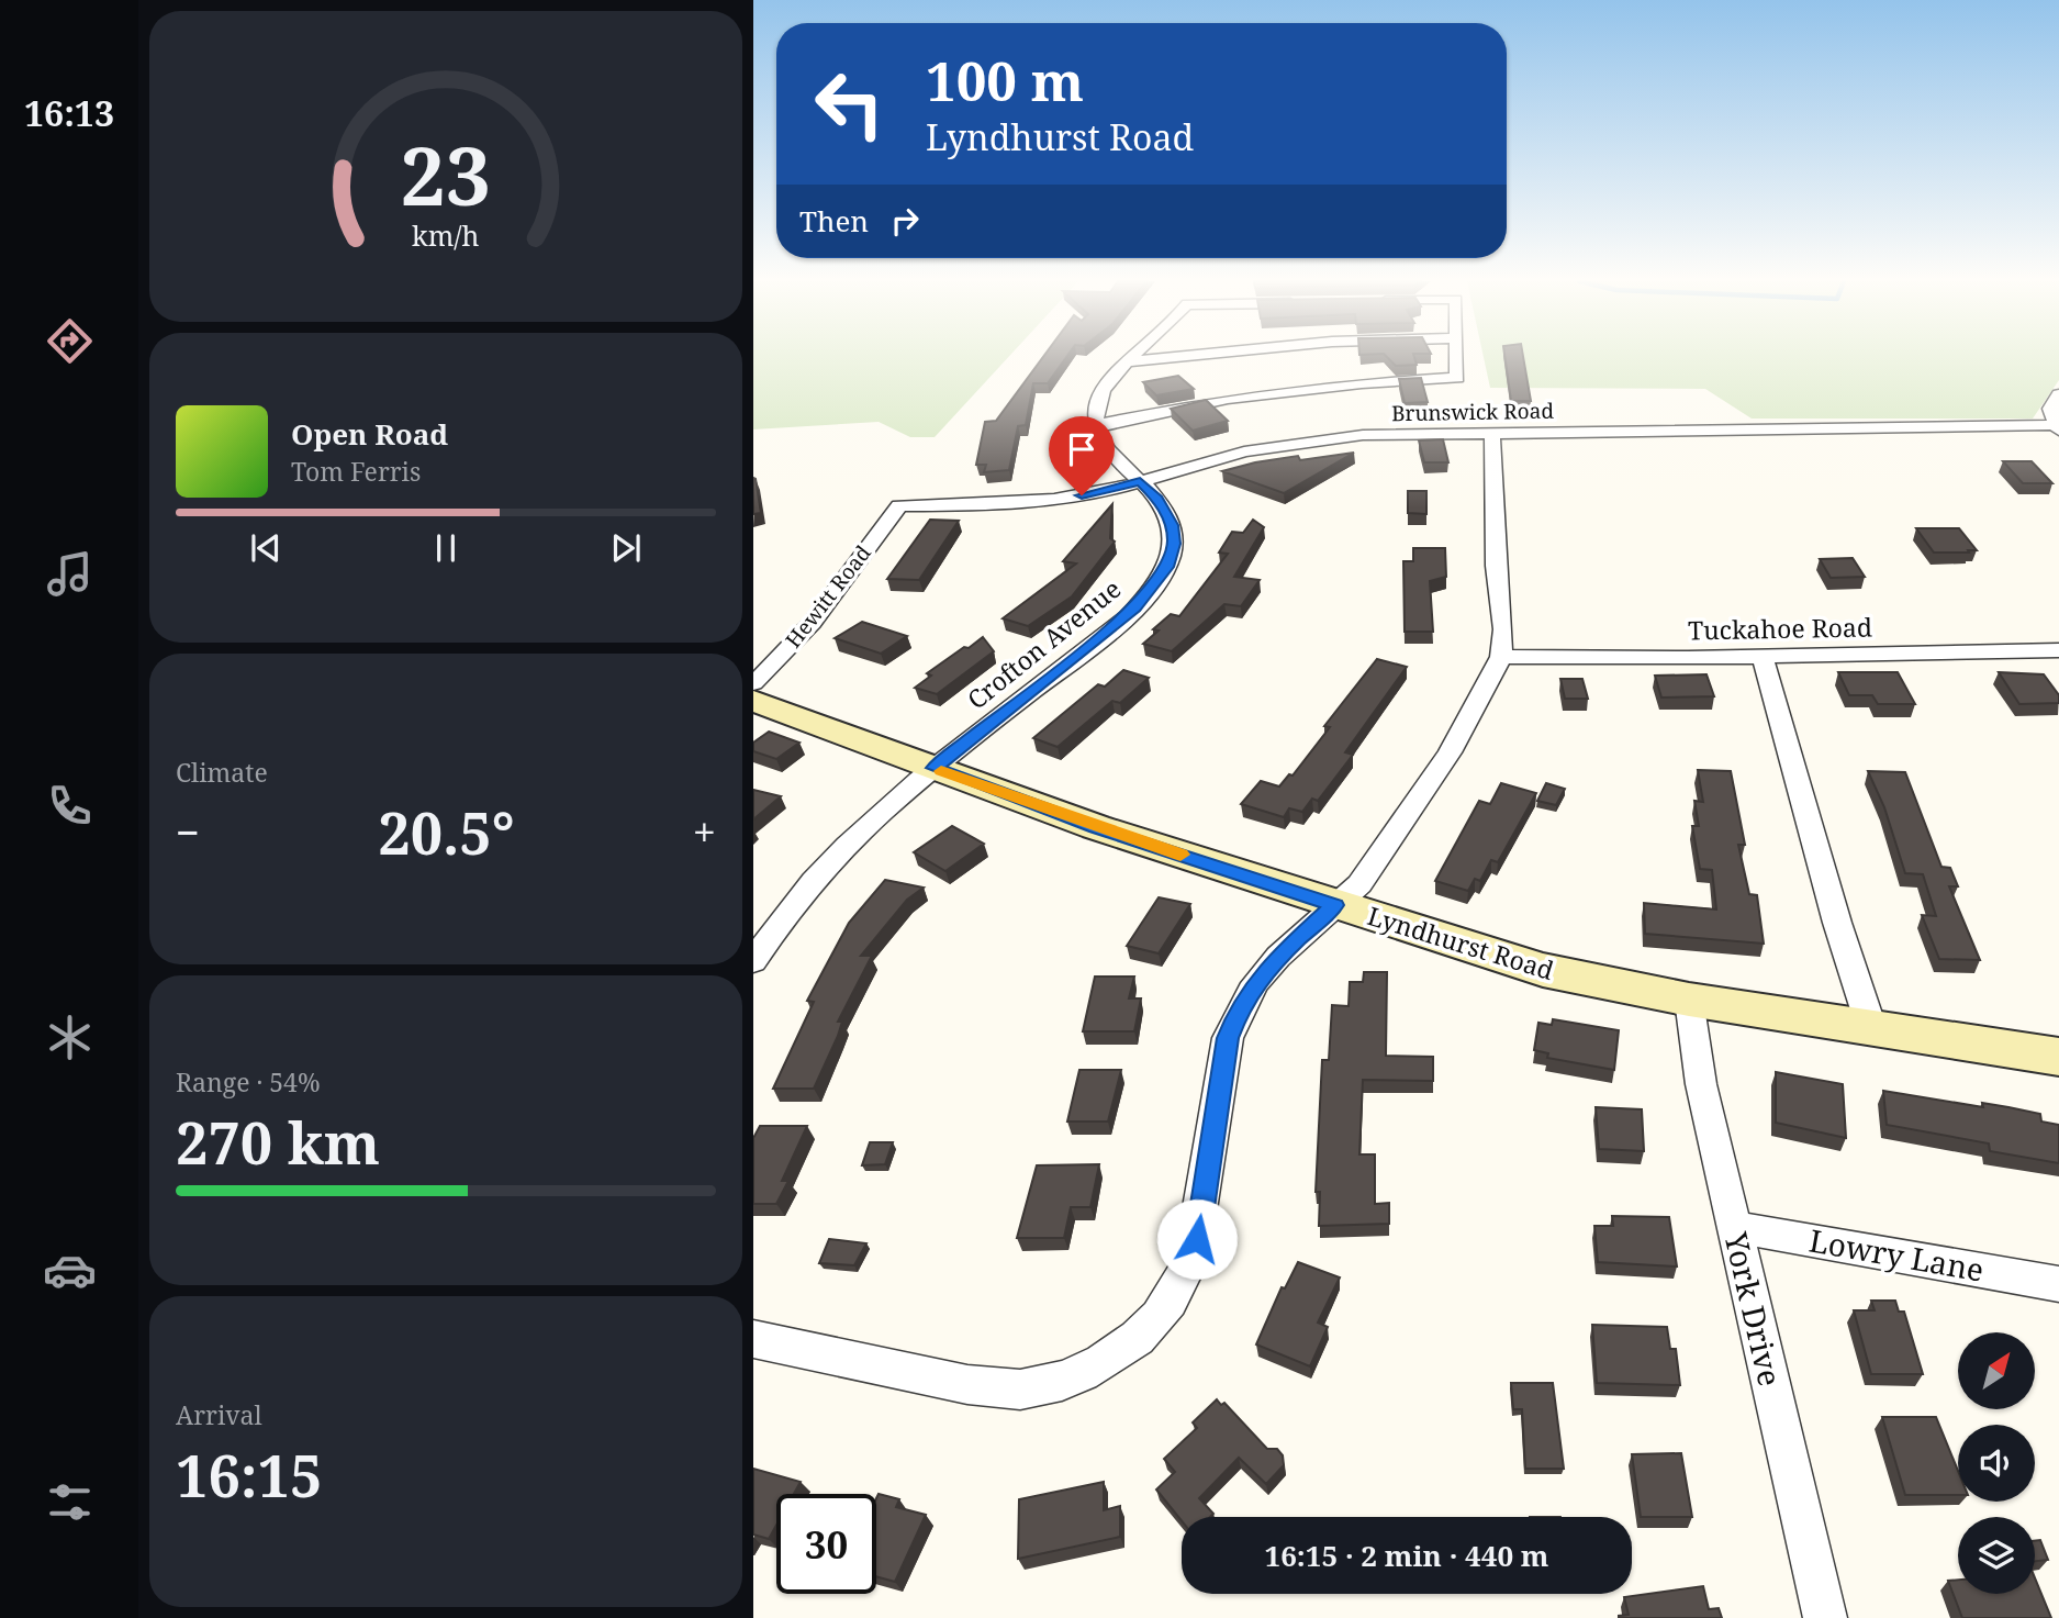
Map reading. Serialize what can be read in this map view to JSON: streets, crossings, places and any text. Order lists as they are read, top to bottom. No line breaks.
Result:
{"streets":{"main road":["Lyndhurst Road"],"street":["Brunswick Road","Hewitt Road","Tuckahoe Road","Crofton Avenue","Lowry Lane","York Drive"]},"crossings":[["Brunswick Road","Hewitt Road"],["Brunswick Road","Crofton Avenue"],["Crofton Avenue","Lyndhurst Road"],["Lyndhurst Road","York Drive"],["Lowry Lane","York Drive"]],"north":"top right","page":{"tabs":"16:13","turn":["100 m","Lyndhurst Road"],"then":"Then","song":["Open Road","Tom Ferris"],"tile":["Climate",["Range · 54%","270 km"],["Arrival","16:15"]],"heat":["−","20.5°","+"],"limit":"30","trip":"16:15 · 2 min · 440 m","gauge":["23","km/h"]}}
